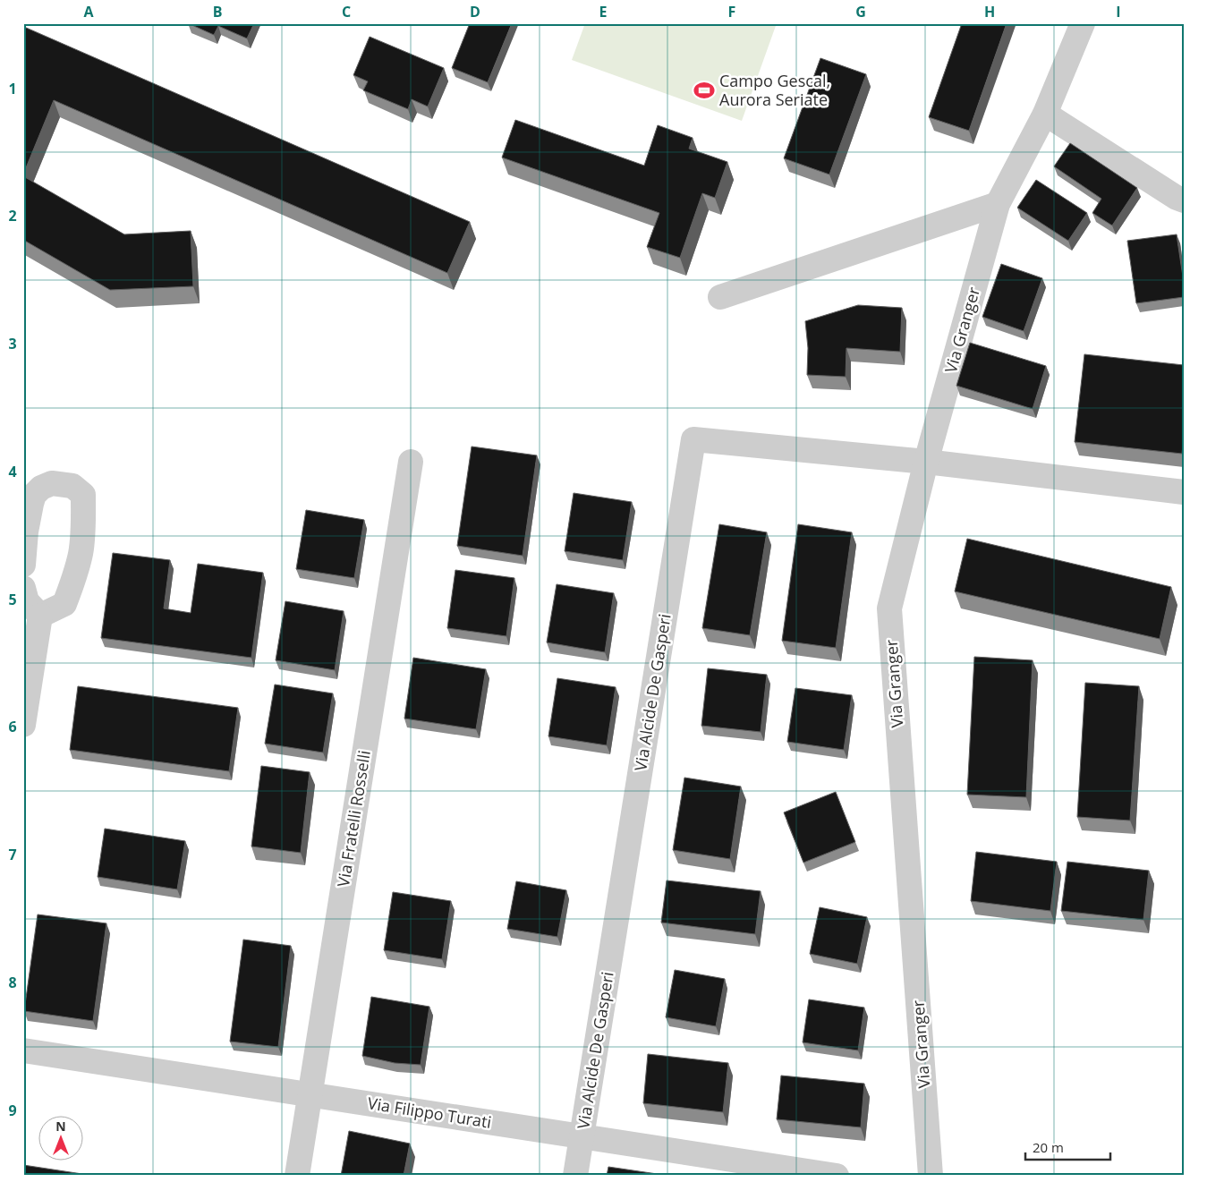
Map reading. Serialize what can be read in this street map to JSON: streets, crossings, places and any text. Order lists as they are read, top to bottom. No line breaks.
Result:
{"streets":{"street":["Via Granger","Via Alcide De Gasperi","Via Fratelli Rosselli","Via Filippo Turati"]},"crossings":[["Via Granger","Via Alcide De Gasperi"],["Via Alcide De Gasperi","Via Filippo Turati"],["Via Fratelli Rosselli","Via Filippo Turati"]],"places":{"sports":["Campo Gescal, Aurora Seriate"]},"scale_bar":"20 m","north":"top","grid":{"columns":["A","B","C","D","E","F","G","H","I"],"rows":["1","2","3","4","5","6","7","8","9"]}}
